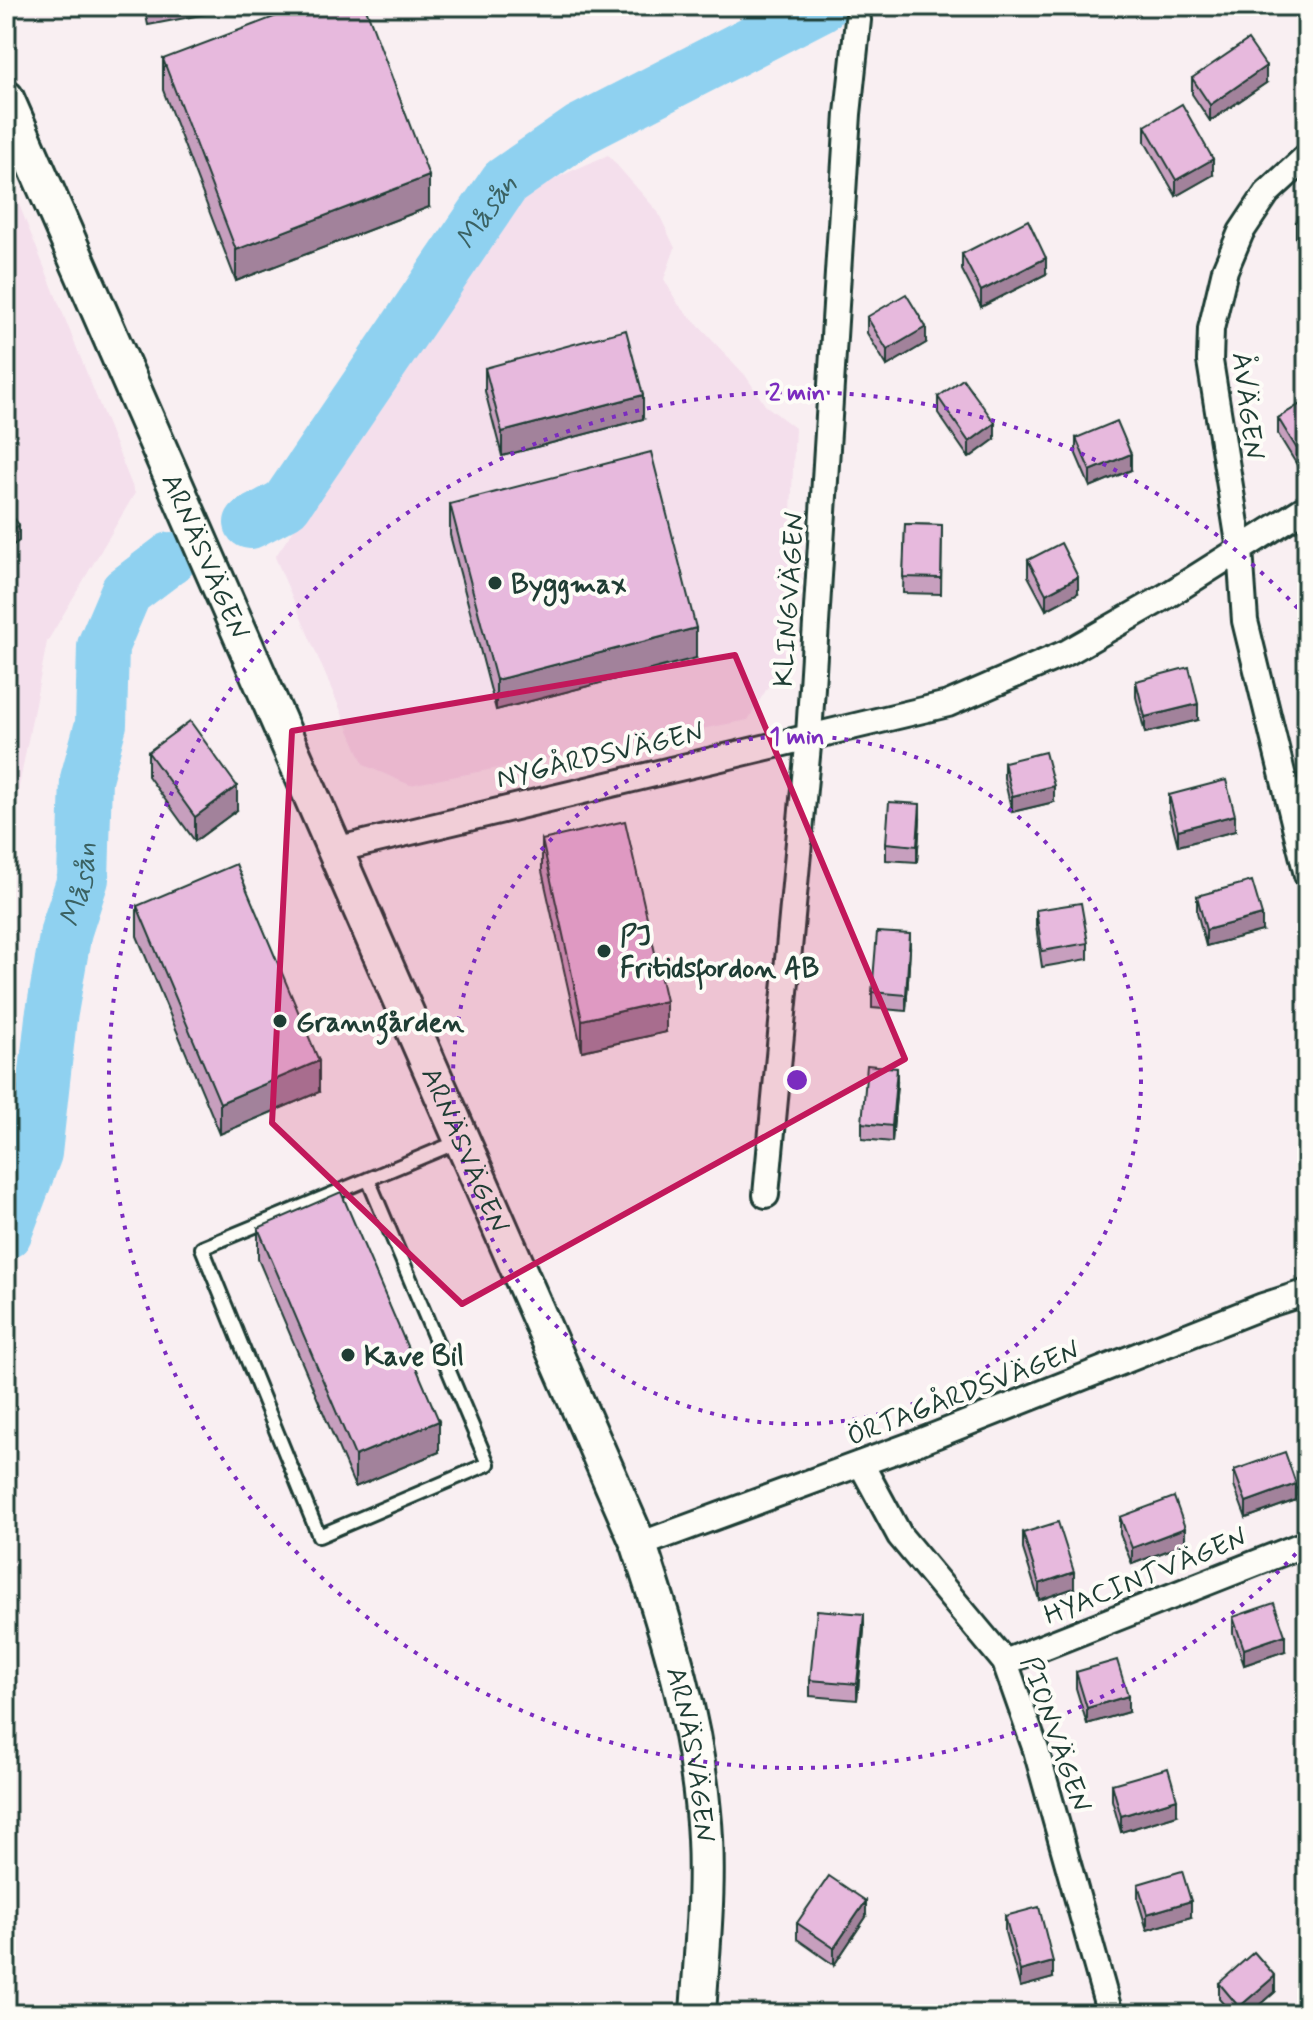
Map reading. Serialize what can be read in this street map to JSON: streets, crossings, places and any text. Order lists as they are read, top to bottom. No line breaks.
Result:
{"streets":{"street":["ÅVÄGEN","ARNÄSVÄGEN","KLINGVÄGEN","NYGÅRDSVÄGEN","ÖRTAGÅRDSVÄGEN","HYACINTVÄGEN","PIONVÄGEN"]},"crossings":[["ÅVÄGEN","NYGÅRDSVÄGEN"],["ARNÄSVÄGEN","NYGÅRDSVÄGEN"],["ARNÄSVÄGEN","ÖRTAGÅRDSVÄGEN"],["KLINGVÄGEN","NYGÅRDSVÄGEN"],["ÖRTAGÅRDSVÄGEN","PIONVÄGEN"],["HYACINTVÄGEN","PIONVÄGEN"]],"water":["Måsån"],"places":["Byggmax","PJ Fritidsfordon AB","Granngården","Kave Bil"],"rings":["2 min","1 min"]}
